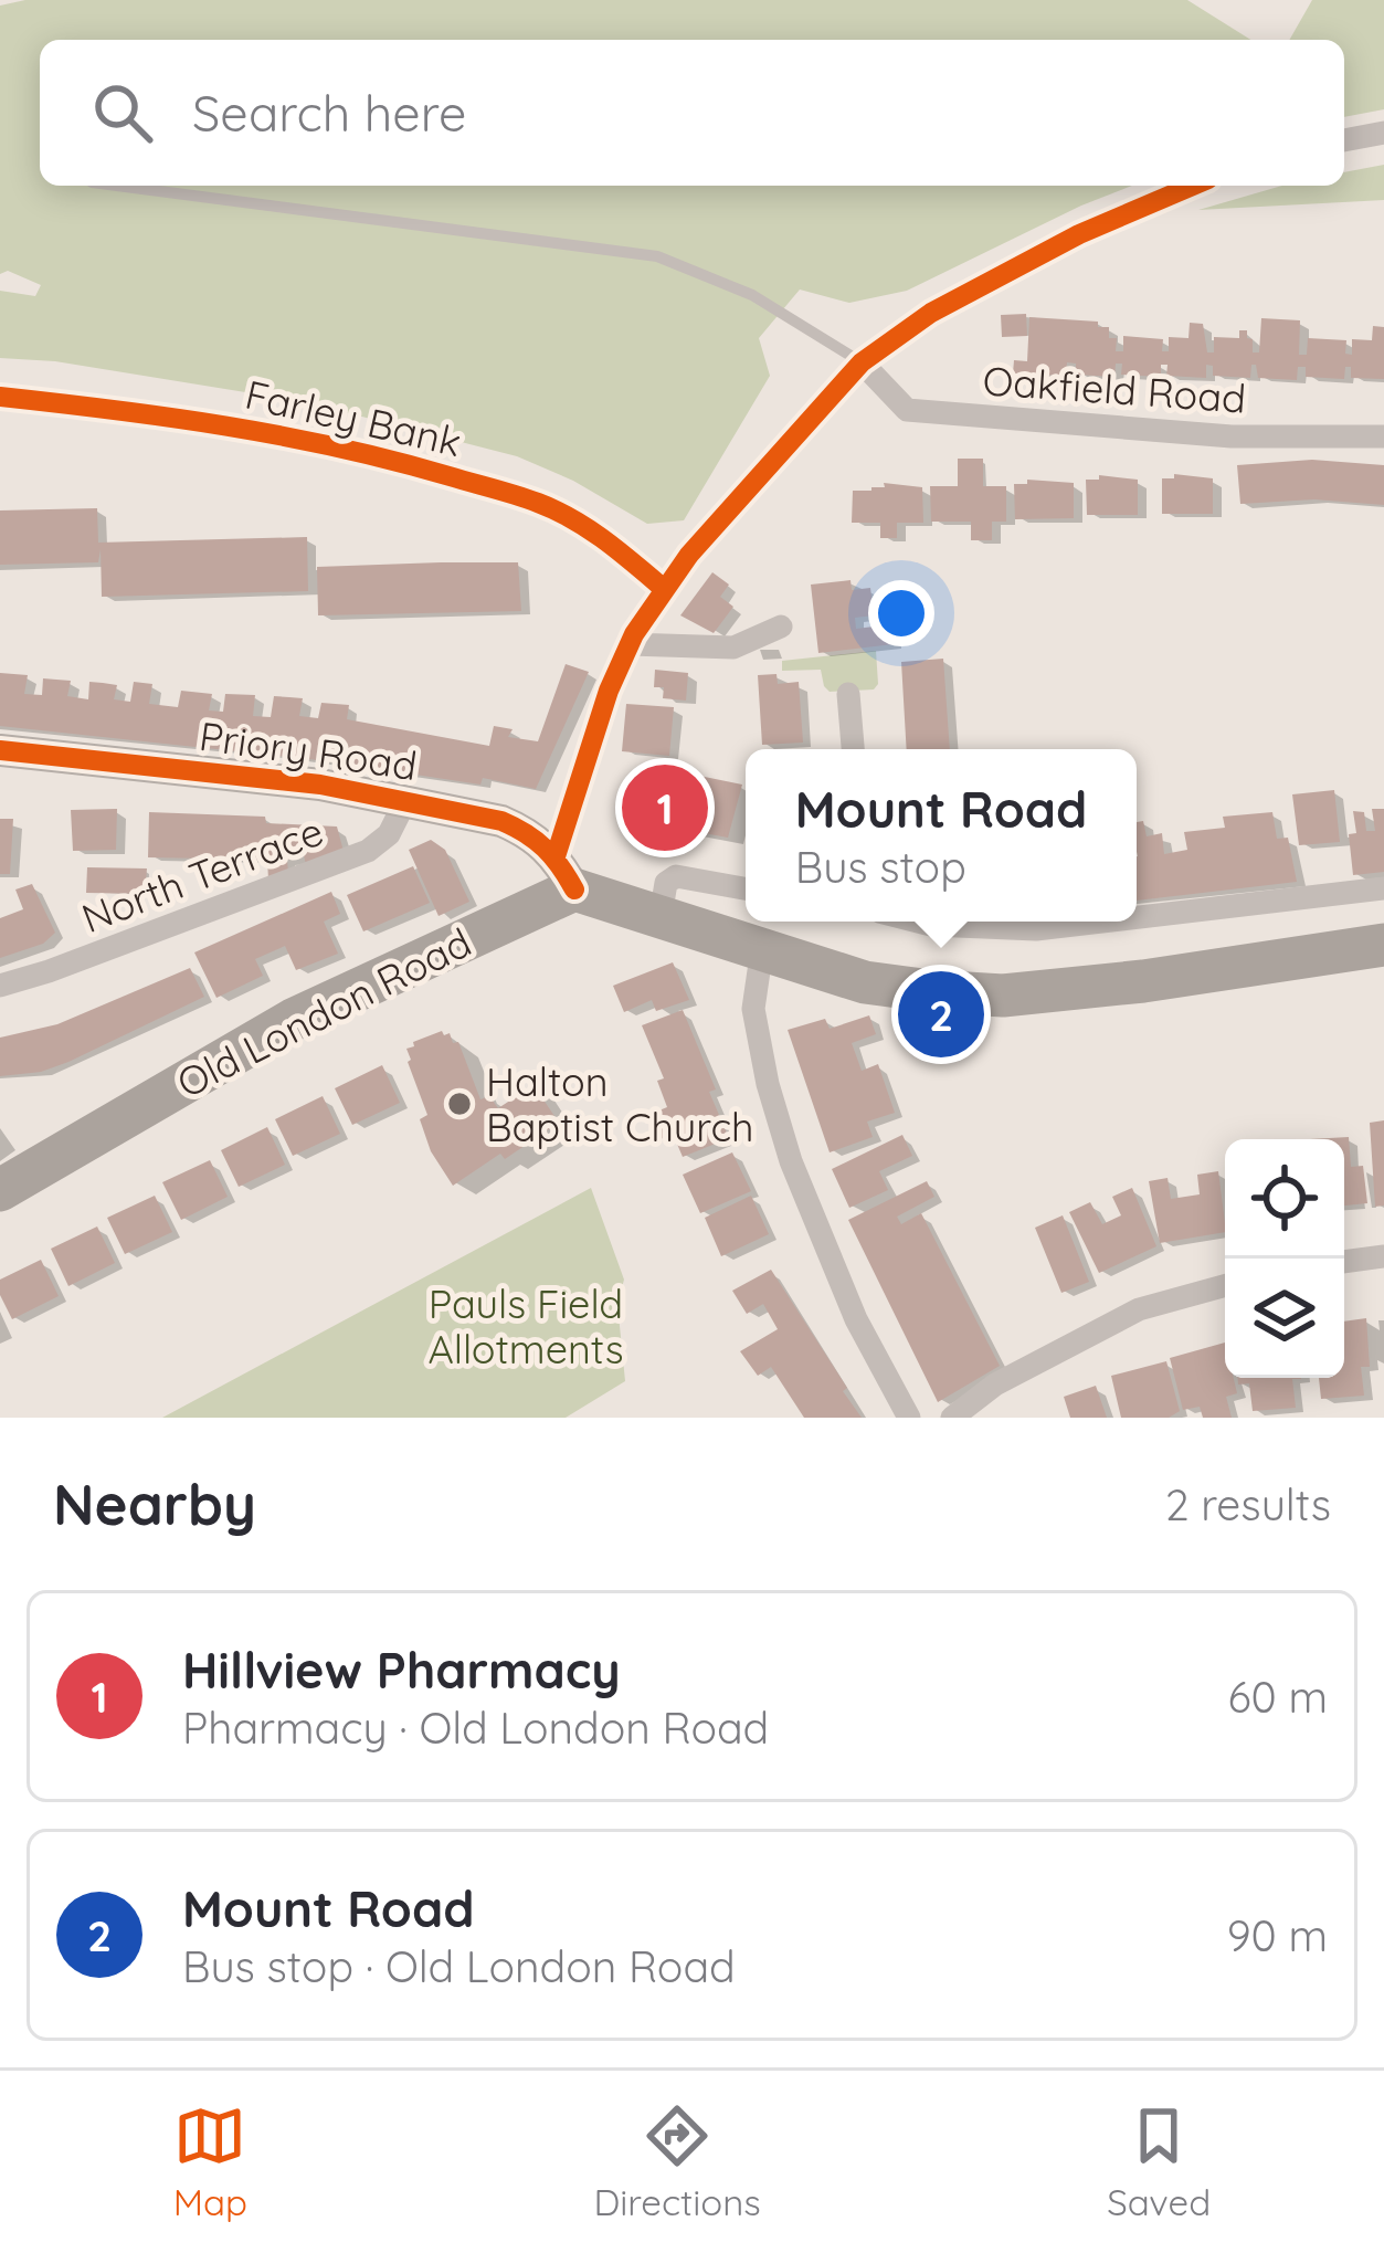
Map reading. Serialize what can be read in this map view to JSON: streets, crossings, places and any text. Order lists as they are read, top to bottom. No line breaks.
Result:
{"streets":{"highway":["Old London Road"],"street":["Oakfield Road","Farley Bank","Priory Road","North Terrace"]},"crossings":[["Priory Road","North Terrace"],["Priory Road","Old London Road"]],"parks":["Pauls Field Allotments"],"places":["Halton Baptist Church"],"page":{"search":"Search here","popup":["Mount Road","Bus stop"],"pins":["1","2"],"heading":["Nearby","2 results"],"list":[{"mark":"1","name":"Hillview Pharmacy","note":"Pharmacy · Old London Road","value":"60 m"},{"mark":"2","name":"Mount Road","note":"Bus stop · Old London Road","value":"90 m"}],"nav":["Map","Directions","Saved"]}}
